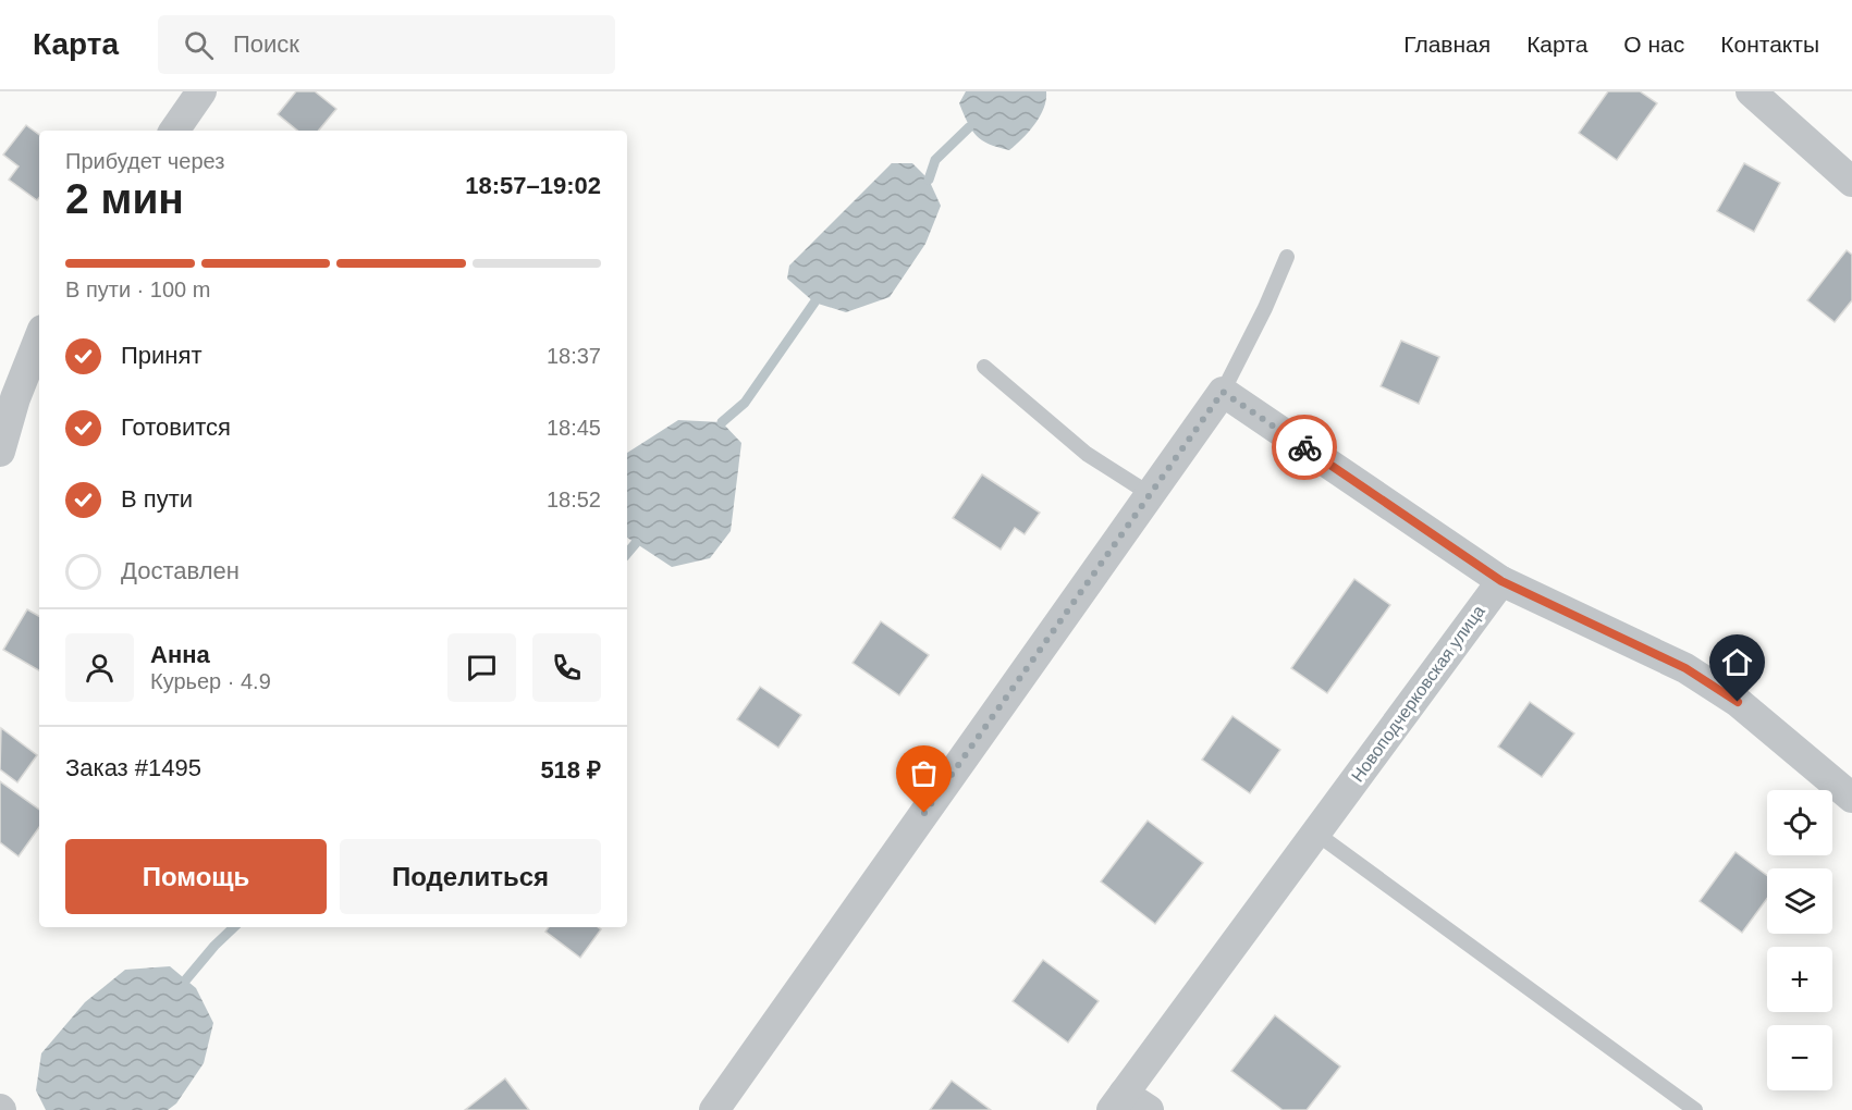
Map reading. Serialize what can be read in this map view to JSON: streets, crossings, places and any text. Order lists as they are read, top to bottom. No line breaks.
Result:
{"streets":{"street":["Новоподчерковская улица"]},"page":{"header":"Карта","search":"Поиск","nav":["Главная","Карта","О нас","Контакты"],"heading":["2 мин","Прибудет через","18:57–19:02"],"panel":["Анна","Курьер · 4.9","Заказ #1495","518 ₽"],"bar":"В пути · 100 m","list":[["Принят","18:37"],["Готовится","18:45"],["В пути","18:52"],"Доставлен"],"map_buttons":["+","−"],"buttons":["Помощь","Поделиться"]}}
